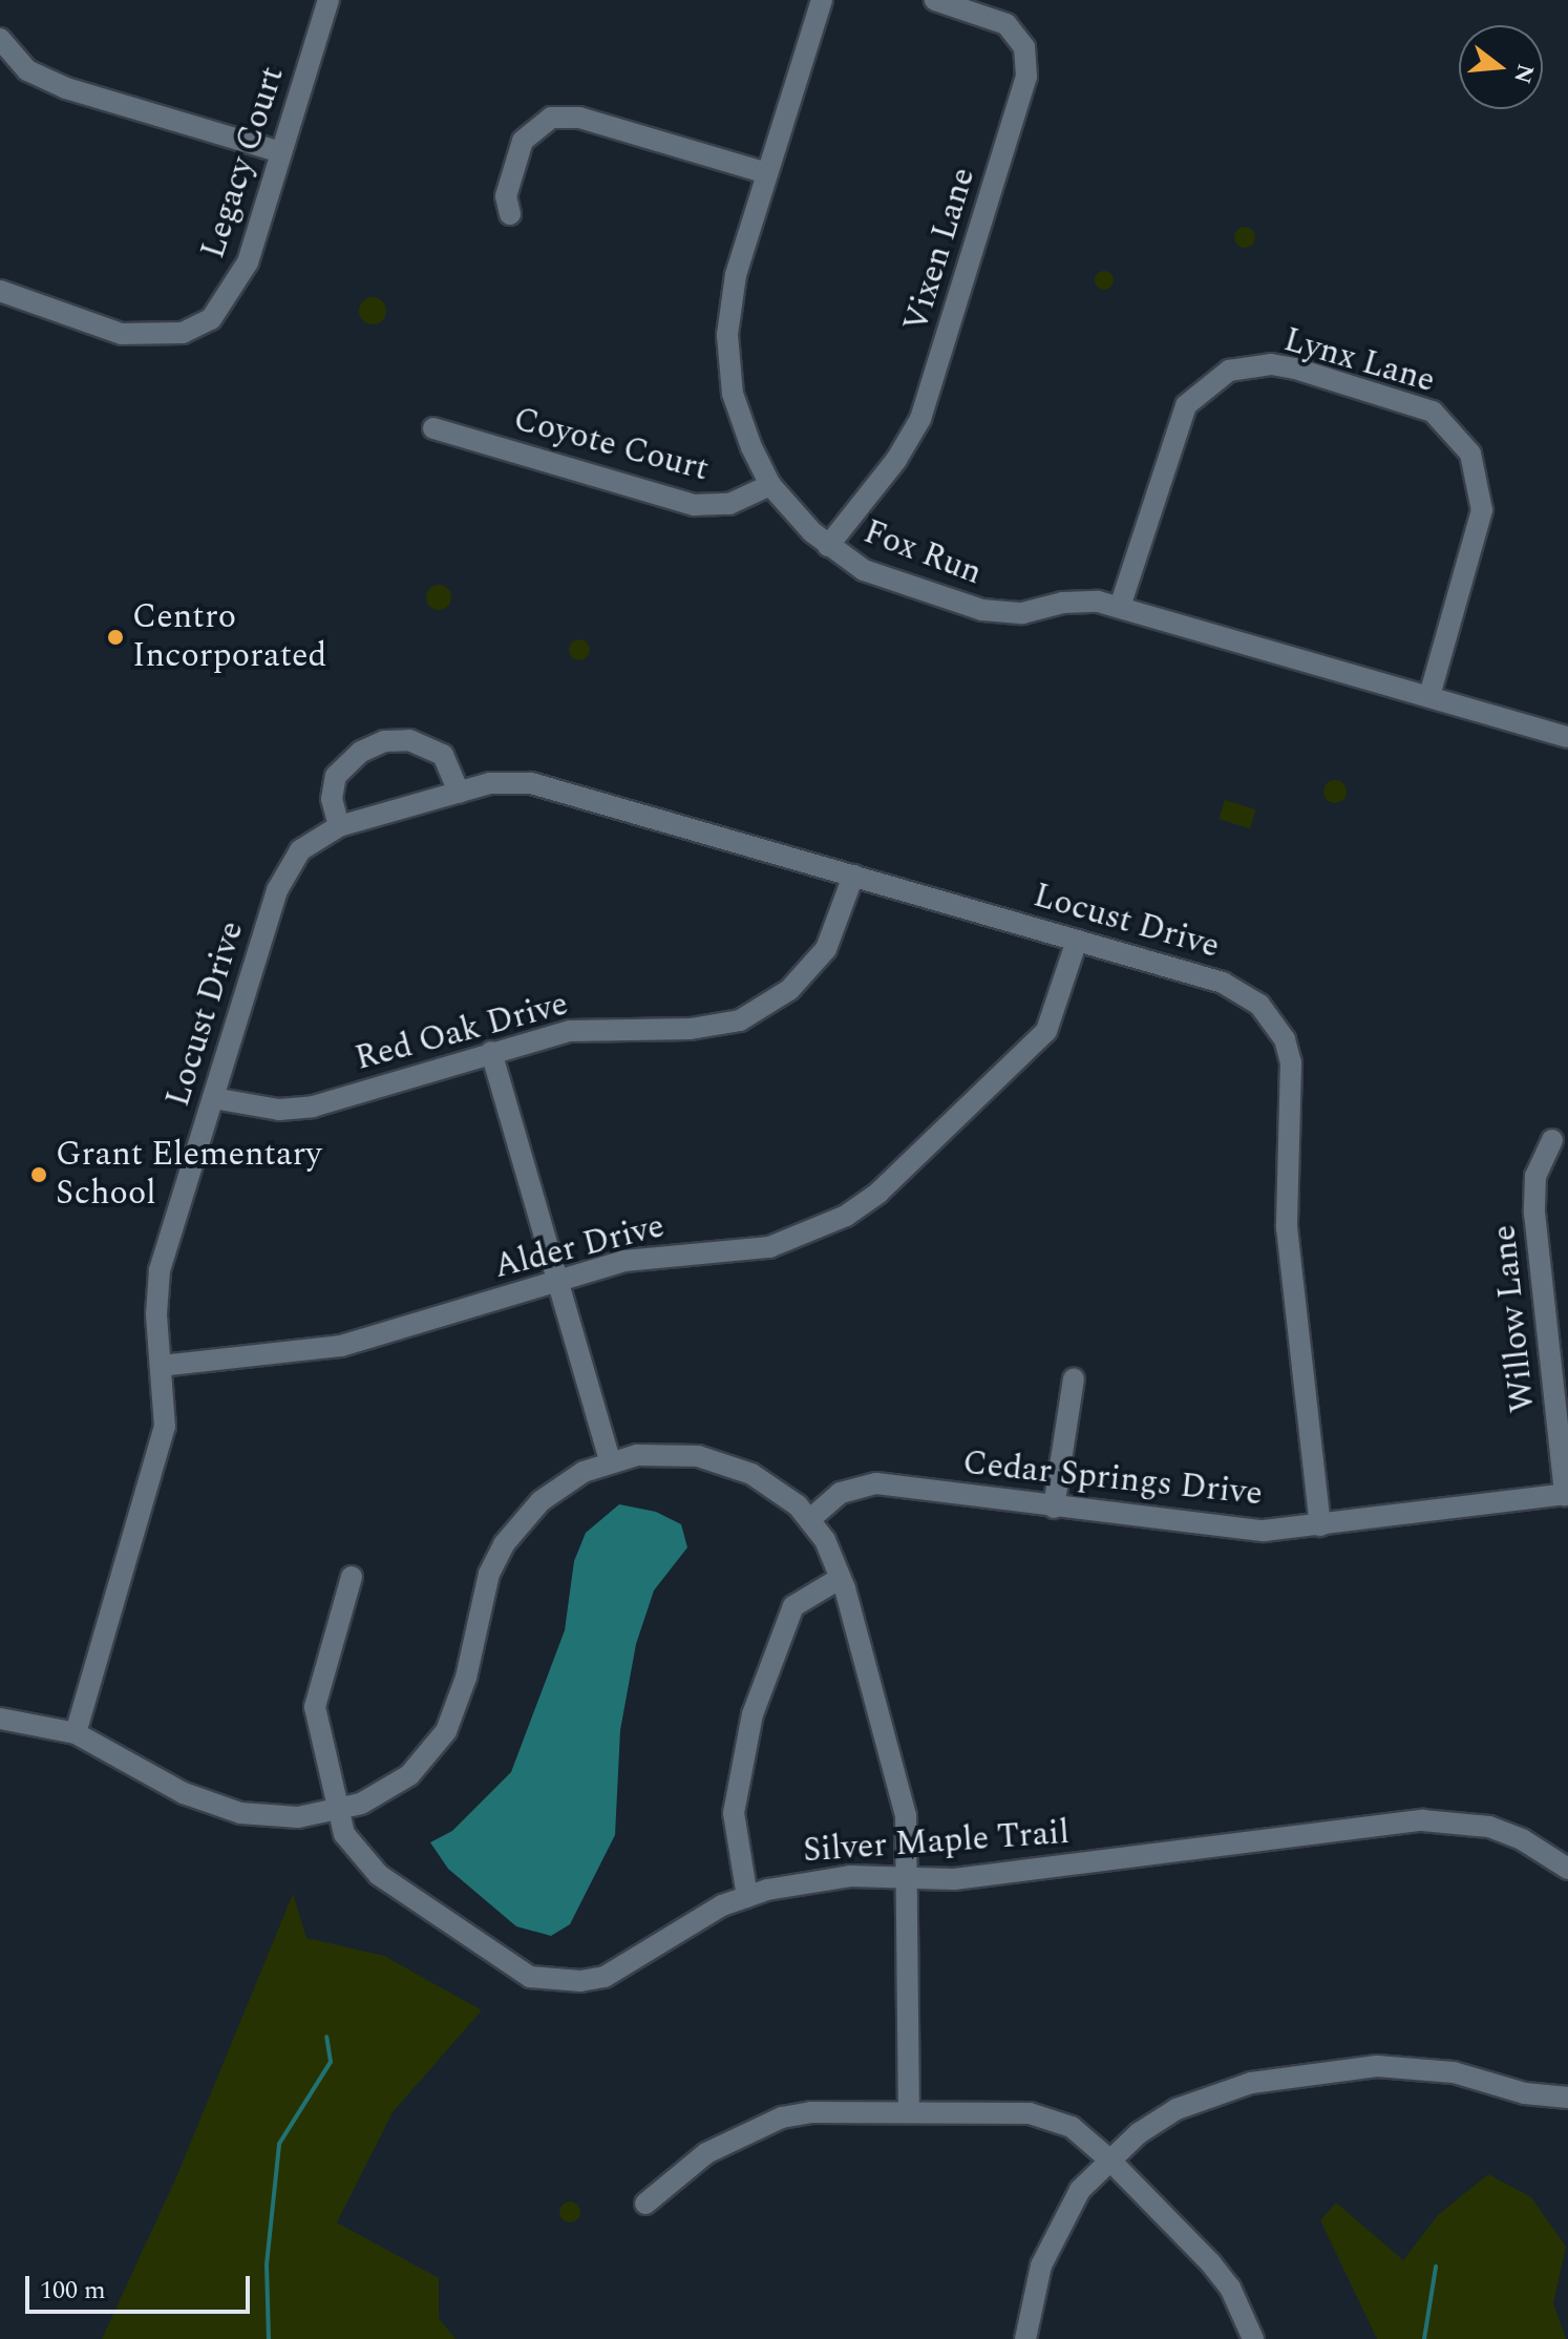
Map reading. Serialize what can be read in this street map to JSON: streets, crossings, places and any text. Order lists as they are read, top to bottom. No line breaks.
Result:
{"streets":{"street":["Legacy Court","Vixen Lane","Lynx Lane","Coyote Court","Fox Run","Locust Drive","Red Oak Drive","Alder Drive","Willow Lane","Cedar Springs Drive","Silver Maple Trail"]},"crossings":[["Vixen Lane","Fox Run"],["Lynx Lane","Fox Run"],["Coyote Court","Fox Run"],["Locust Drive","Red Oak Drive"],["Locust Drive","Alder Drive"],["Locust Drive","Cedar Springs Drive"],["Willow Lane","Cedar Springs Drive"]],"places":["Centro Incorporated","Grant Elementary School"],"scale_bar":"100 m","north":"right"}
